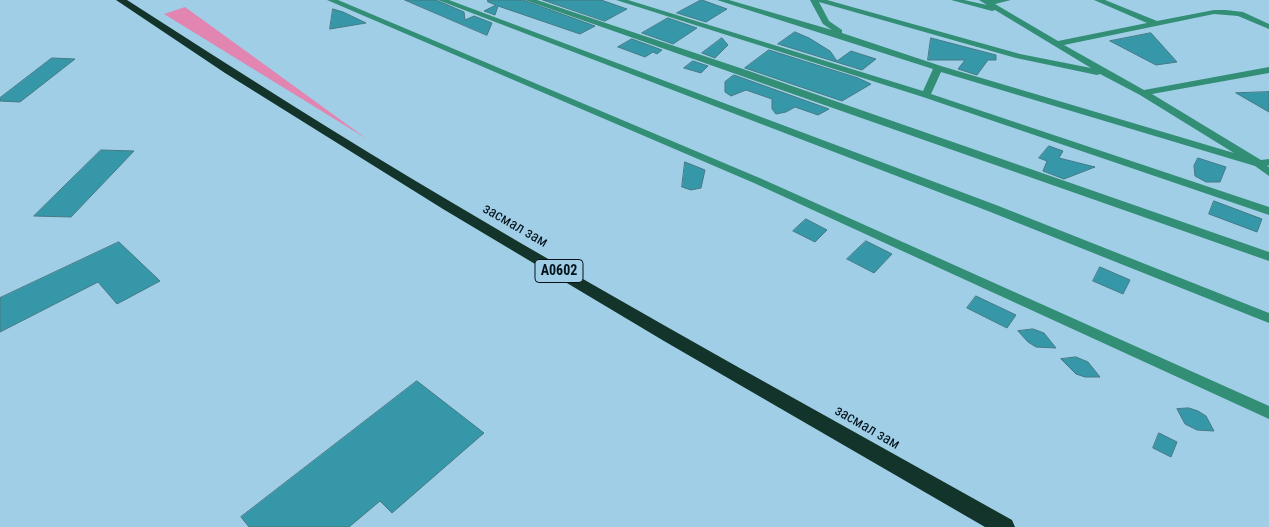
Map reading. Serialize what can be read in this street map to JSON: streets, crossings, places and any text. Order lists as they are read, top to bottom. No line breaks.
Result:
{"streets":{"highway":["засмал зам","A0602"]}}
